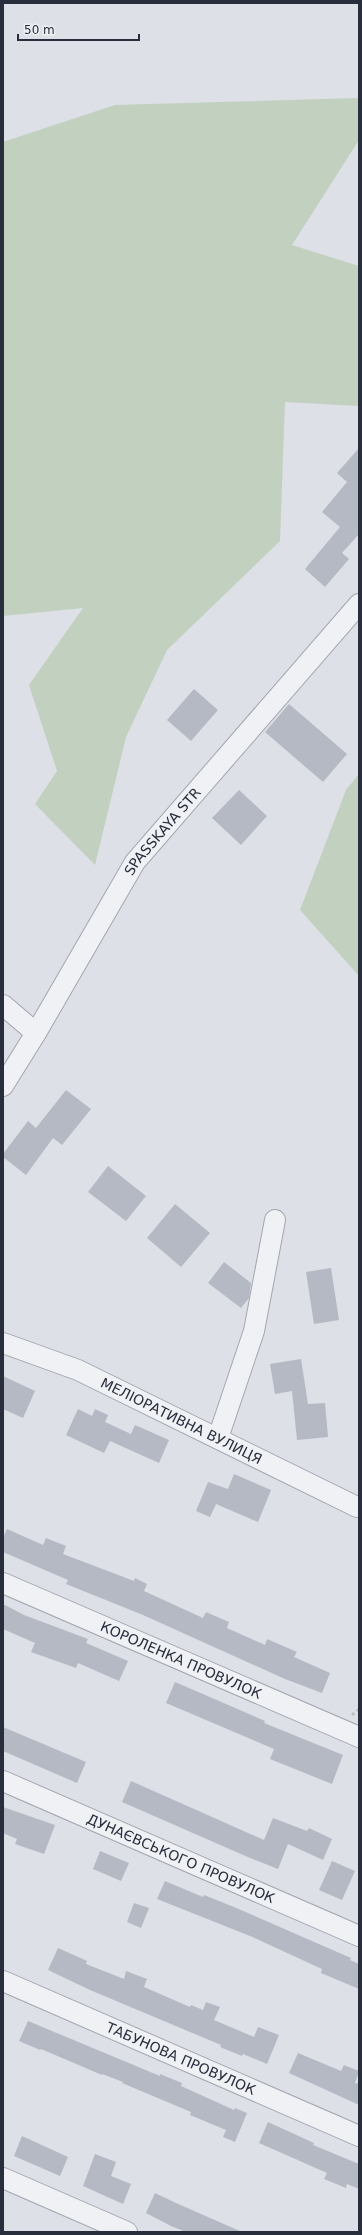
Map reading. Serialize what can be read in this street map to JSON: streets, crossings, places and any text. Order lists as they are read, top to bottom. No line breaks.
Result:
{"streets":{"street":["SPASSKAYA STR","МЕЛІОРАТИВНА ВУЛИЦЯ","КОРОЛЕНКА ПРОВУЛОК","ДУНАЄВСЬКОГО ПРОВУЛОК","ТАБУНОВА ПРОВУЛОК"]},"scale_bar":"50 m"}
